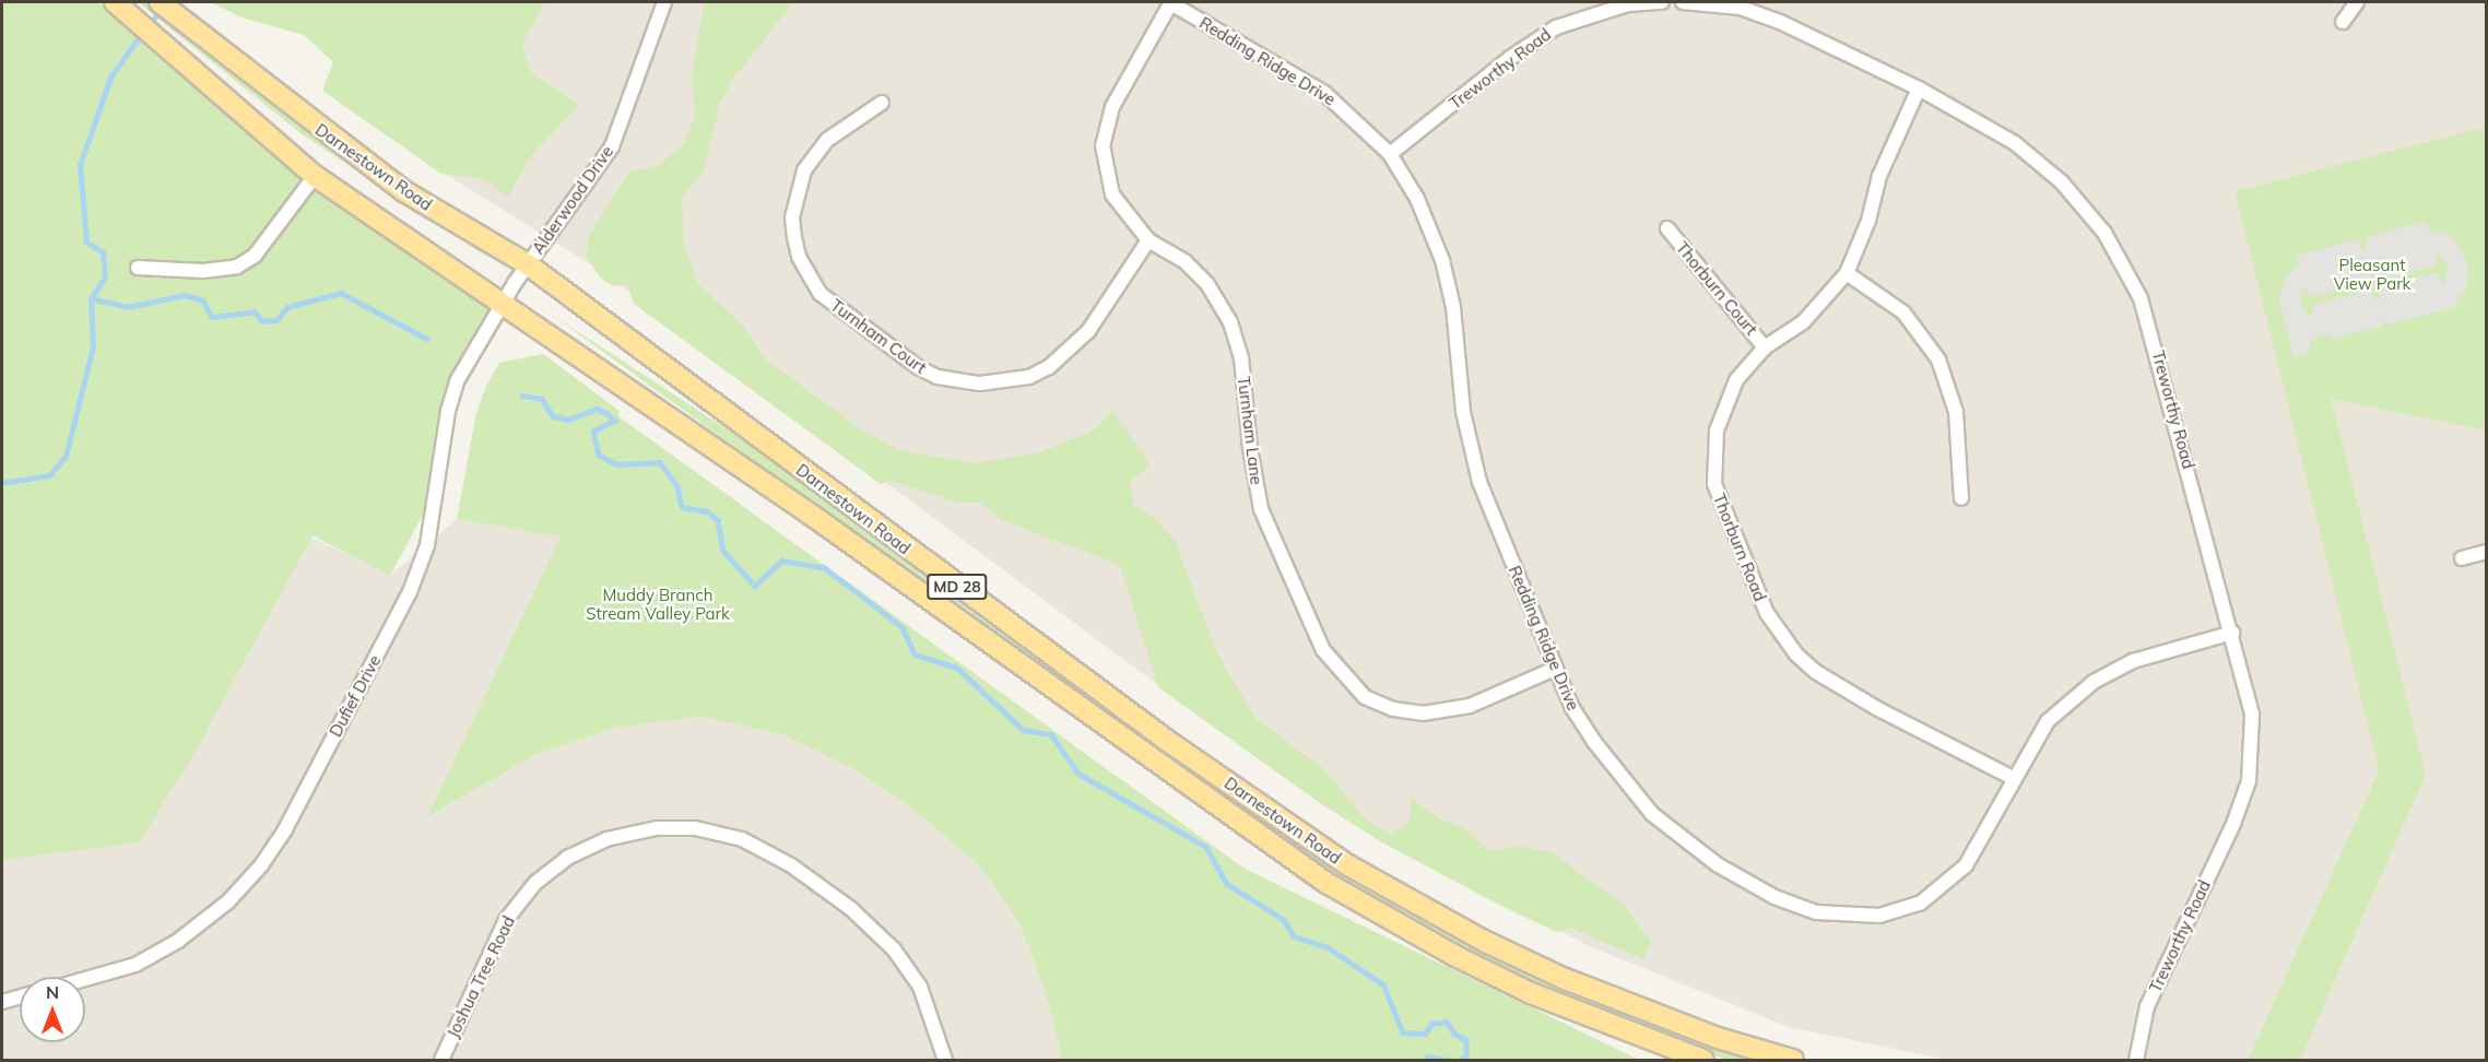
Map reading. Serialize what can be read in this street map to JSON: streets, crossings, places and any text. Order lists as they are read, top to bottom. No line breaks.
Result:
{"streets":{"main road":["Darnestown Road","MD 28"],"street":["Redding Ridge Drive","Treworthy Road","Alderwood Drive","Thorburn Court","Turnham Court","Turnham Lane","Thorburn Road","Dufief Drive","Joshua Tree Road"]},"crossings":[["Redding Ridge Drive","Treworthy Road"],["Redding Ridge Drive","Turnham Lane"],["Redding Ridge Drive","Thorburn Road"],["Treworthy Road","Thorburn Road"],["Darnestown Road","Alderwood Drive"],["Darnestown Road","Dufief Drive"],["Alderwood Drive","Dufief Drive"],["Thorburn Court","Thorburn Road"],["Turnham Court","Turnham Lane"]],"parks":["Pleasant View Park","Muddy Branch Stream Valley Park"],"north":"top"}
